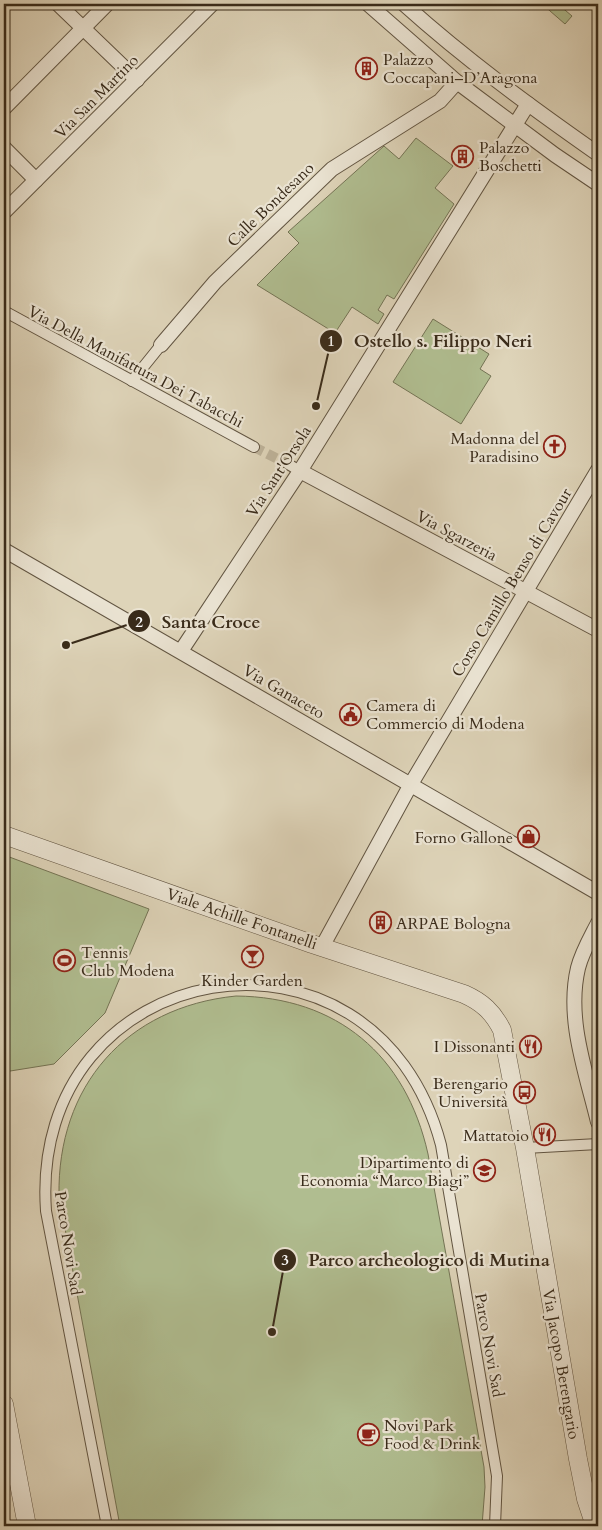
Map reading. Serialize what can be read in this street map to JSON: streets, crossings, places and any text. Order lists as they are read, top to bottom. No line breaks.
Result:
{"streets":{"street":["Via San Martino","Calle Bondesano","Via Della Manifattura Dei Tabacchi","Via Sant'Orsola","Via Sgarzeria","Corso Camillo Benso di Cavour","Via Ganaceto","Viale Achille Fontanelli","Parco Novi Sad","Via Jacopo Berengario"]},"crossings":[["Calle Bondesano","Via Della Manifattura Dei Tabacchi"],["Via Sant'Orsola","Via Sgarzeria"],["Via Sant'Orsola","Via Ganaceto"],["Via Sgarzeria","Corso Camillo Benso di Cavour"],["Corso Camillo Benso di Cavour","Via Ganaceto"],["Corso Camillo Benso di Cavour","Viale Achille Fontanelli"],["Viale Achille Fontanelli","Via Jacopo Berengario"]],"places":{"building":["Palazzo Coccapani–D’Aragona","Palazzo Boschetti","ARPAE Bologna"],"other":["Ostello s. Filippo Neri","Santa Croce","Parco archeologico di Mutina"],"church":["Madonna del Paradisino"],"public building":["Camera di Commercio di Modena"],"shop":["Forno Gallone"],"bar":["Kinder Garden"],"sports":["Tennis Club Modena"],"restaurant":["I Dissonanti","Mattatoio"],"bus stop":["Berengario Università"],"school or university":["Dipartimento di Economia “Marco Biagi”"],"cafe":["Novi Park Food & Drink"]}}
